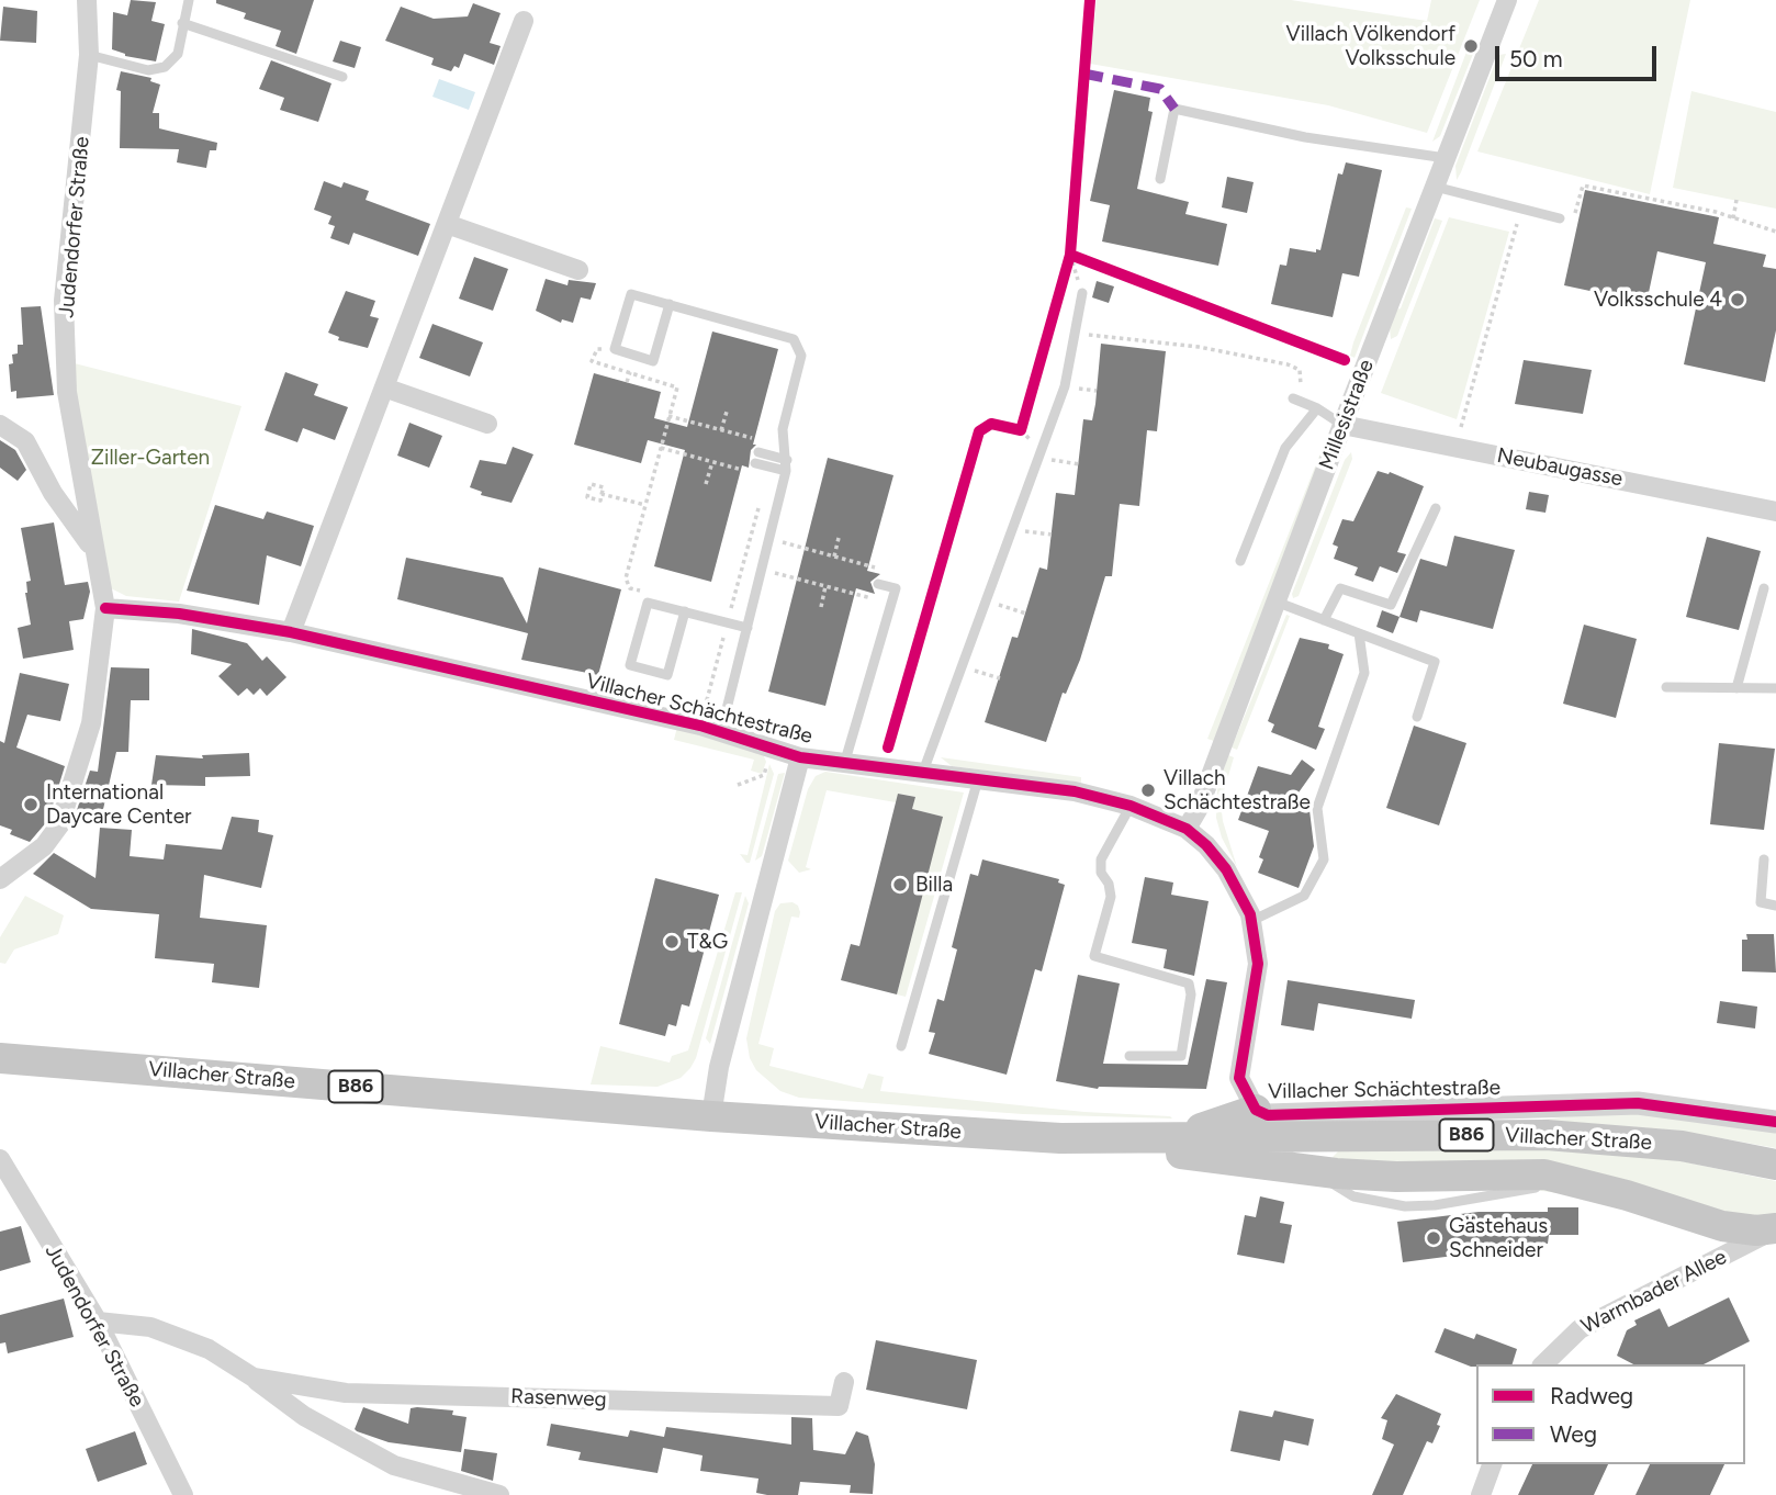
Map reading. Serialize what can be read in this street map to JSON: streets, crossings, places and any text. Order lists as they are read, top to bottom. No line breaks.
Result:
{"streets":{"main road":["Villacher Straße","B86"],"street":["Judendorfer Straße","Millesistraße","Neubaugasse","Villacher Schächtestraße","Warmbader Allee","Rasenweg"]},"crossings":[["Judendorfer Straße","Villacher Schächtestraße"],["Judendorfer Straße","Rasenweg"],["Millesistraße","Neubaugasse"],["Millesistraße","Villacher Schächtestraße"],["Villacher Schächtestraße","Villacher Straße"]],"parks":["Ziller-Garten"],"places":["Villach Völkendorf Volksschule","Volksschule 4","Villach Schächtestraße","International Daycare Center","Billa","T&G","Gästehaus Schneider"],"legend":["Radweg","Weg"],"scale_bar":"50 m"}
